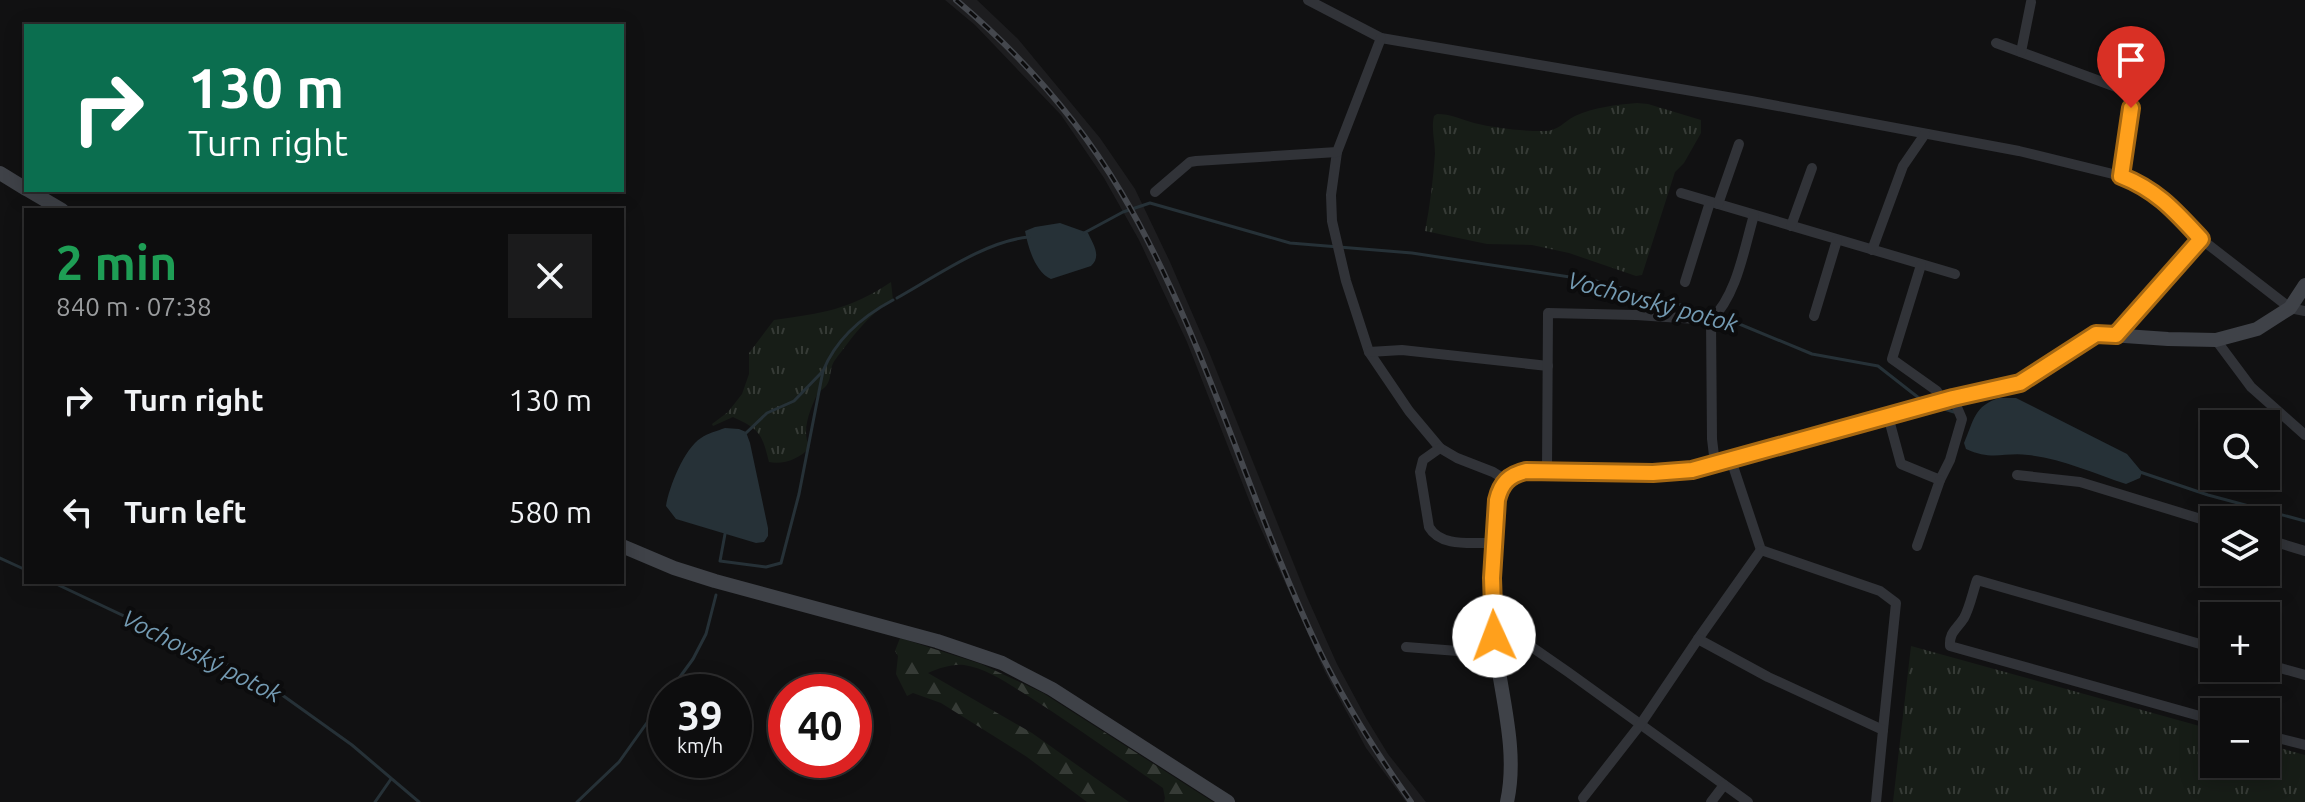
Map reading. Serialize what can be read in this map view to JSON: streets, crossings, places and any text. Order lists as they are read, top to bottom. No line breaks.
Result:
{"water":["Vochovský potok"],"page":{"turn":["130 m","Turn right"],"heading":["2 min","840 m · 07:38"],"list":[{"name":"Turn right","value":"130 m"},{"name":"Turn left","value":"580 m"}],"map_buttons":["+","−"],"speed":"39 km/h","limit":"40"}}
